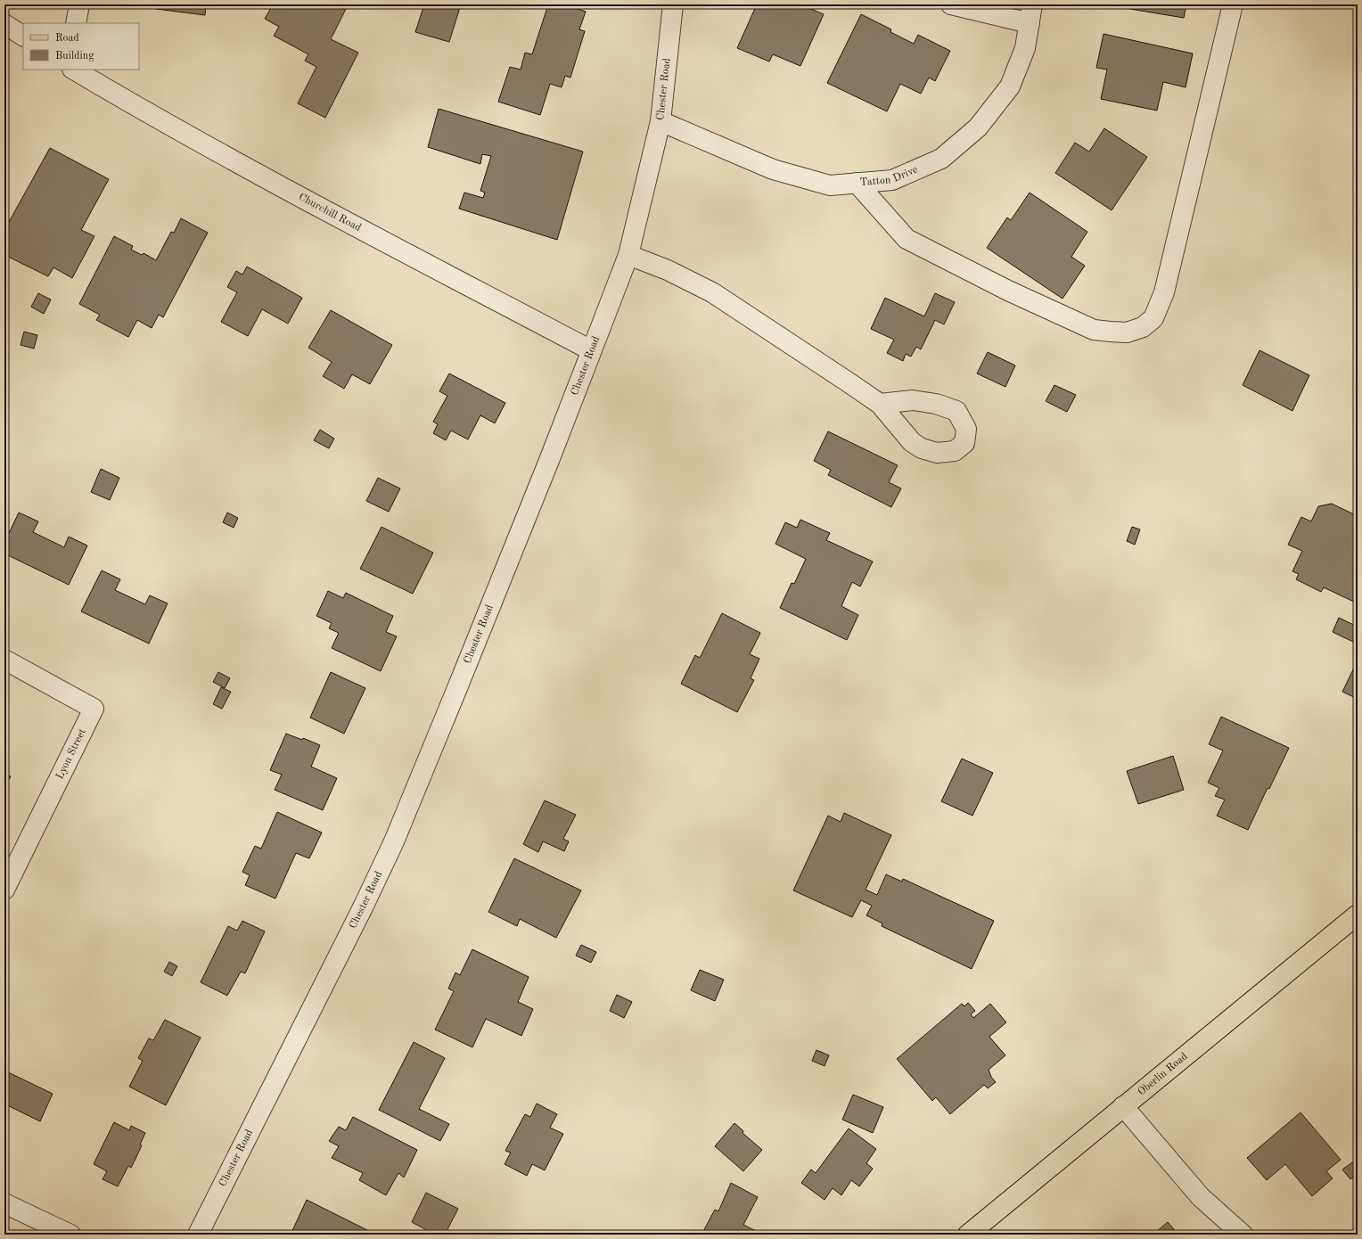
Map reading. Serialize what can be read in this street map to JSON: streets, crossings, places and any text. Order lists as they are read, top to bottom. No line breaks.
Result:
{"streets":{"main road":["Oberlin Road"],"street":["Chester Road","Tatton Drive","Churchill Road","Lyon Street"]},"crossings":[["Chester Road","Tatton Drive"],["Chester Road","Churchill Road"]],"legend":["Road","Building"]}
